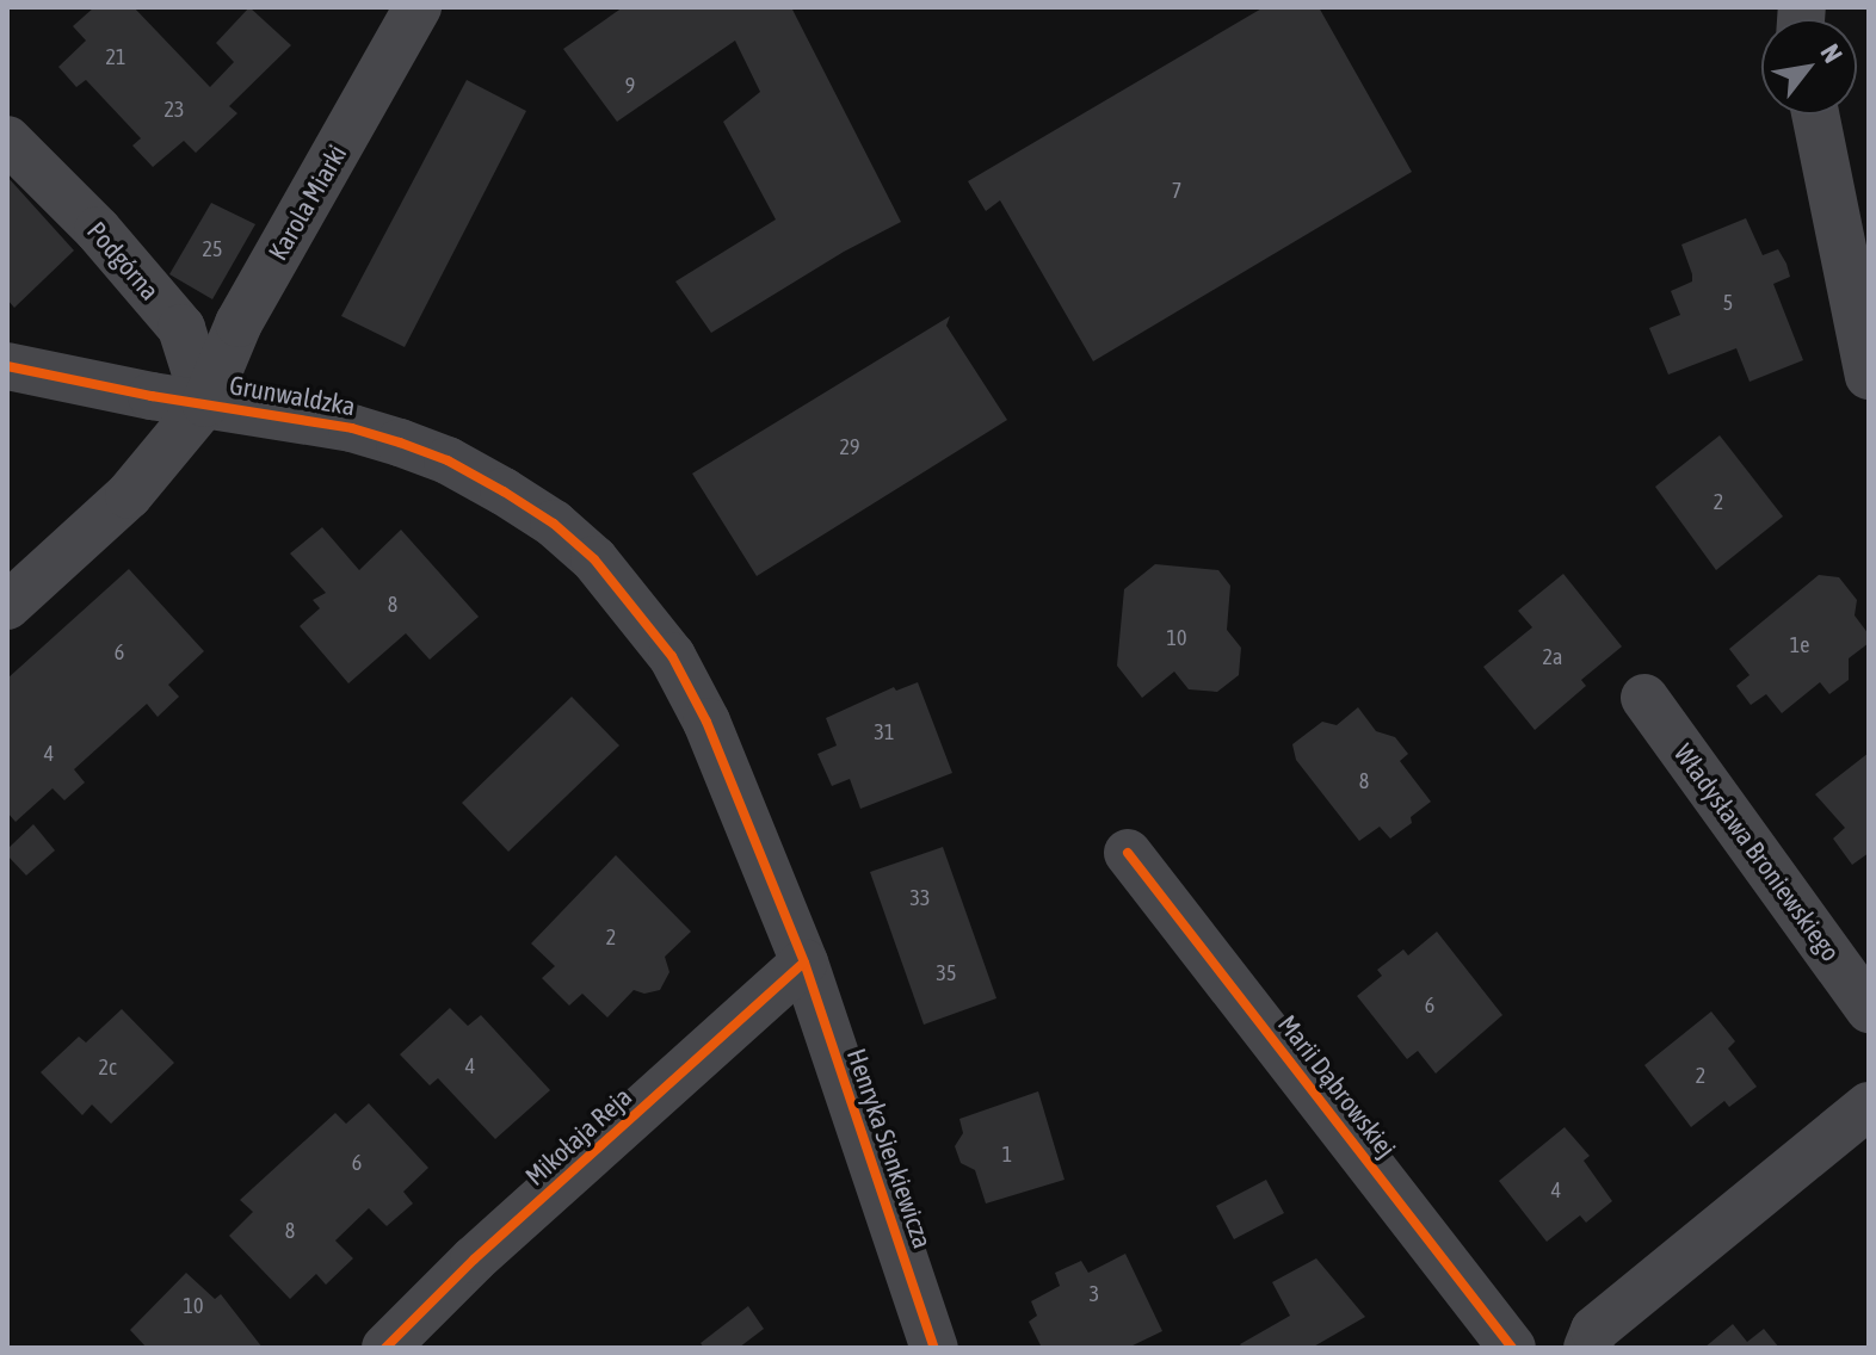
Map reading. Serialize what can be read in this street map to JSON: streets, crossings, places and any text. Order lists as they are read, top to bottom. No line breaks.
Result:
{"streets":{"street":["Karola Miarki","Podgórna","Grunwaldzka","Władysława Broniewskiego","Marii Dąbrowskiej","Mikołaja Reja","Henryka Sienkiewicza"]},"crossings":[["Karola Miarki","Podgórna"],["Karola Miarki","Grunwaldzka"],["Podgórna","Grunwaldzka"],["Grunwaldzka","Mikołaja Reja"],["Grunwaldzka","Henryka Sienkiewicza"],["Mikołaja Reja","Henryka Sienkiewicza"]],"house_numbers":["21","9","23","7","25","5","29","2","8","10","1e","6","2a","31","4","8","33","2","35","6","4","2c","2","1","6","4","8","3","10"],"north":"top right"}
